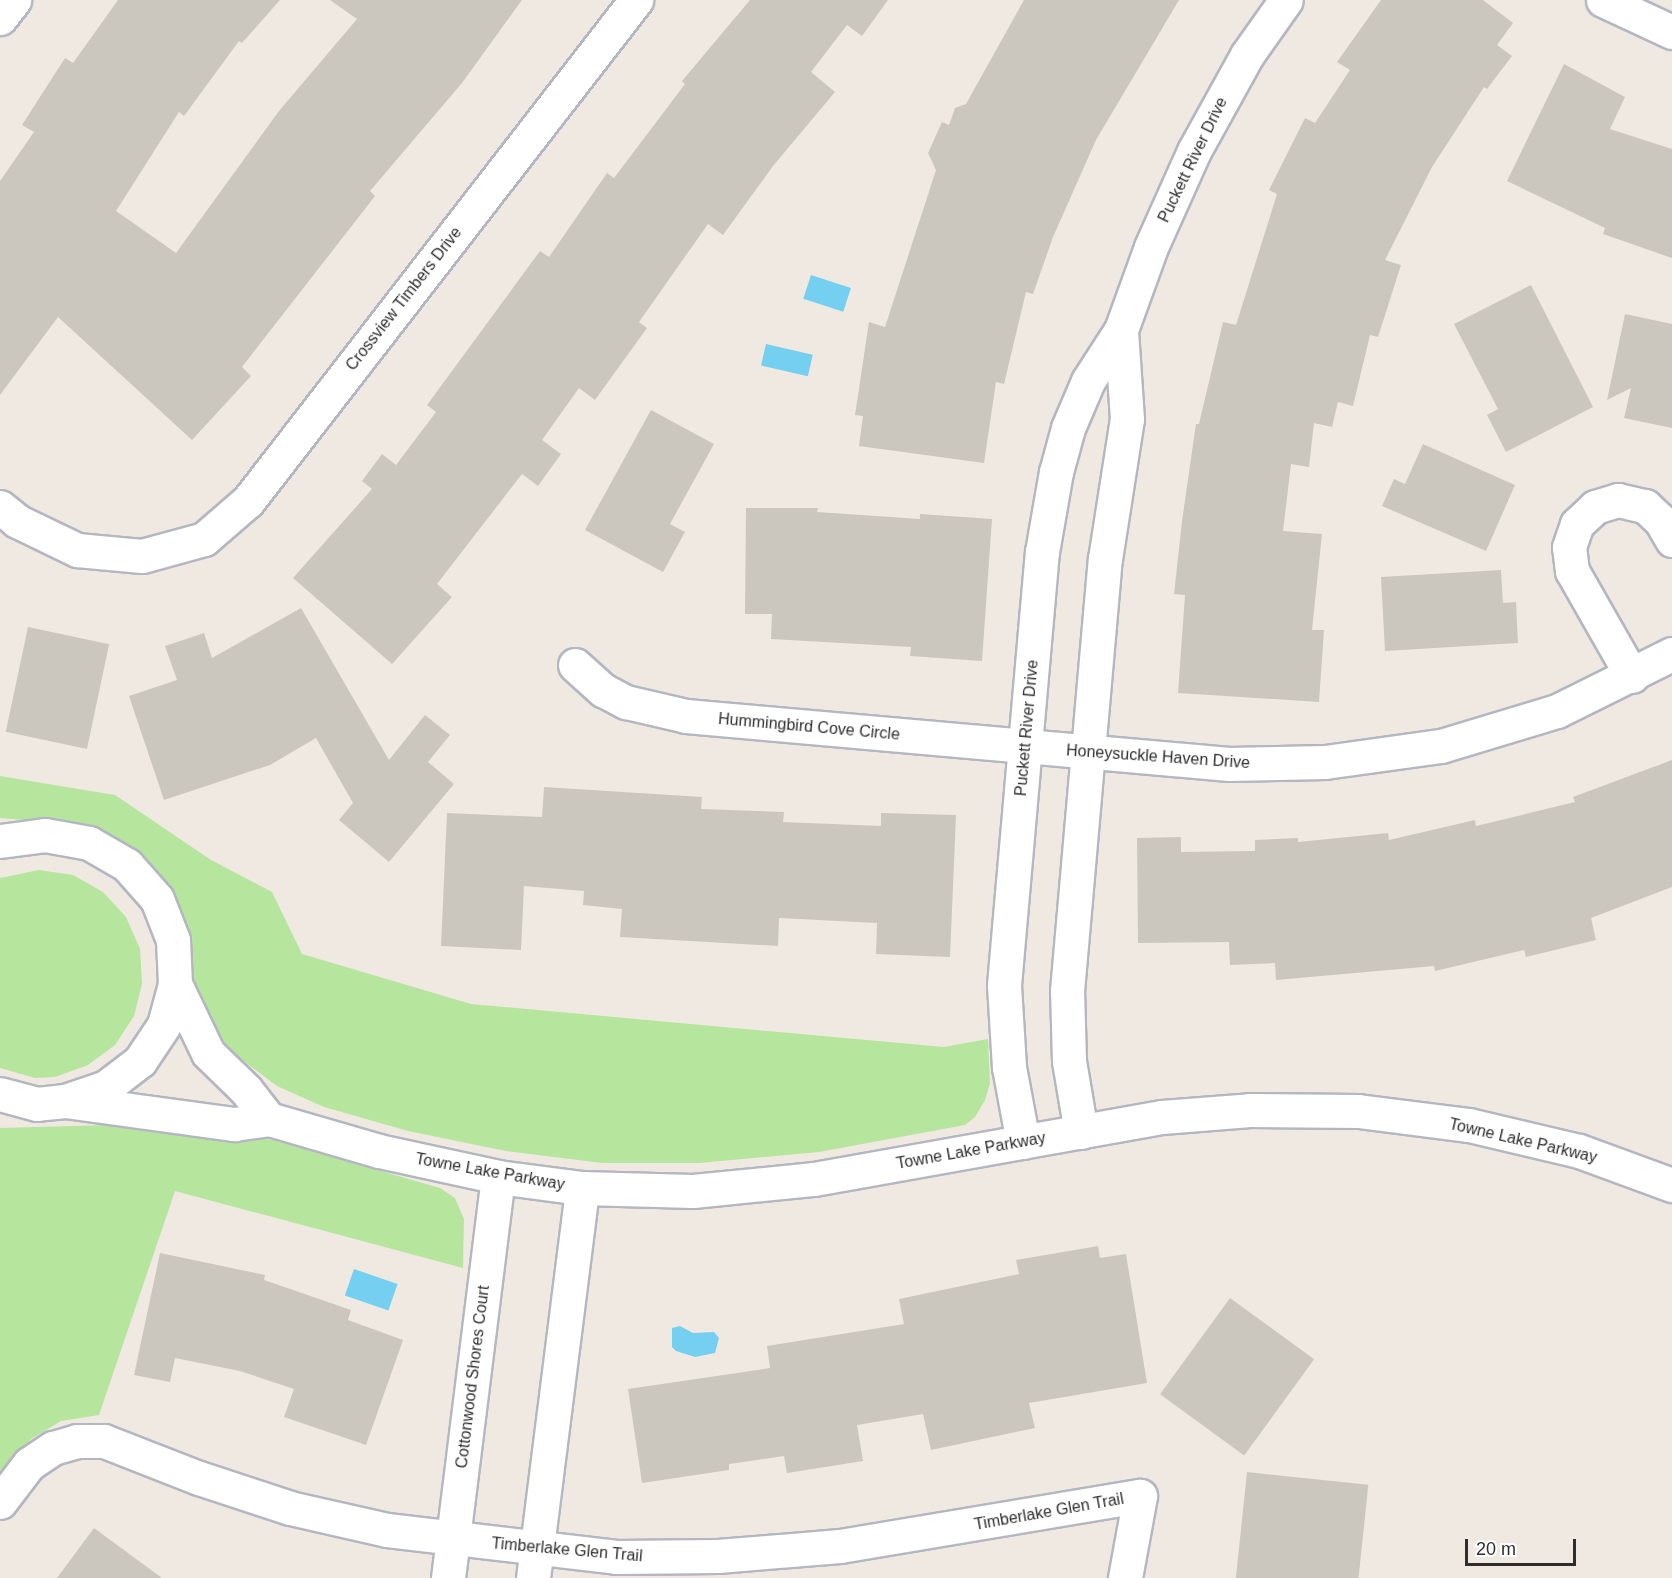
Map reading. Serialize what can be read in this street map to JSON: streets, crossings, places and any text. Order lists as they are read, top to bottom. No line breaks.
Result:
{"streets":{"street":["Puckett River Drive","Crossview Timbers Drive","Hummingbird Cove Circle","Honeysuckle Haven Drive","Towne Lake Parkway","Cottonwood Shores Court","Timberlake Glen Trail"]},"crossings":[["Puckett River Drive","Hummingbird Cove Circle"],["Puckett River Drive","Honeysuckle Haven Drive"],["Puckett River Drive","Towne Lake Parkway"],["Hummingbird Cove Circle","Honeysuckle Haven Drive"],["Towne Lake Parkway","Cottonwood Shores Court"],["Cottonwood Shores Court","Timberlake Glen Trail"]],"scale_bar":"20 m"}
